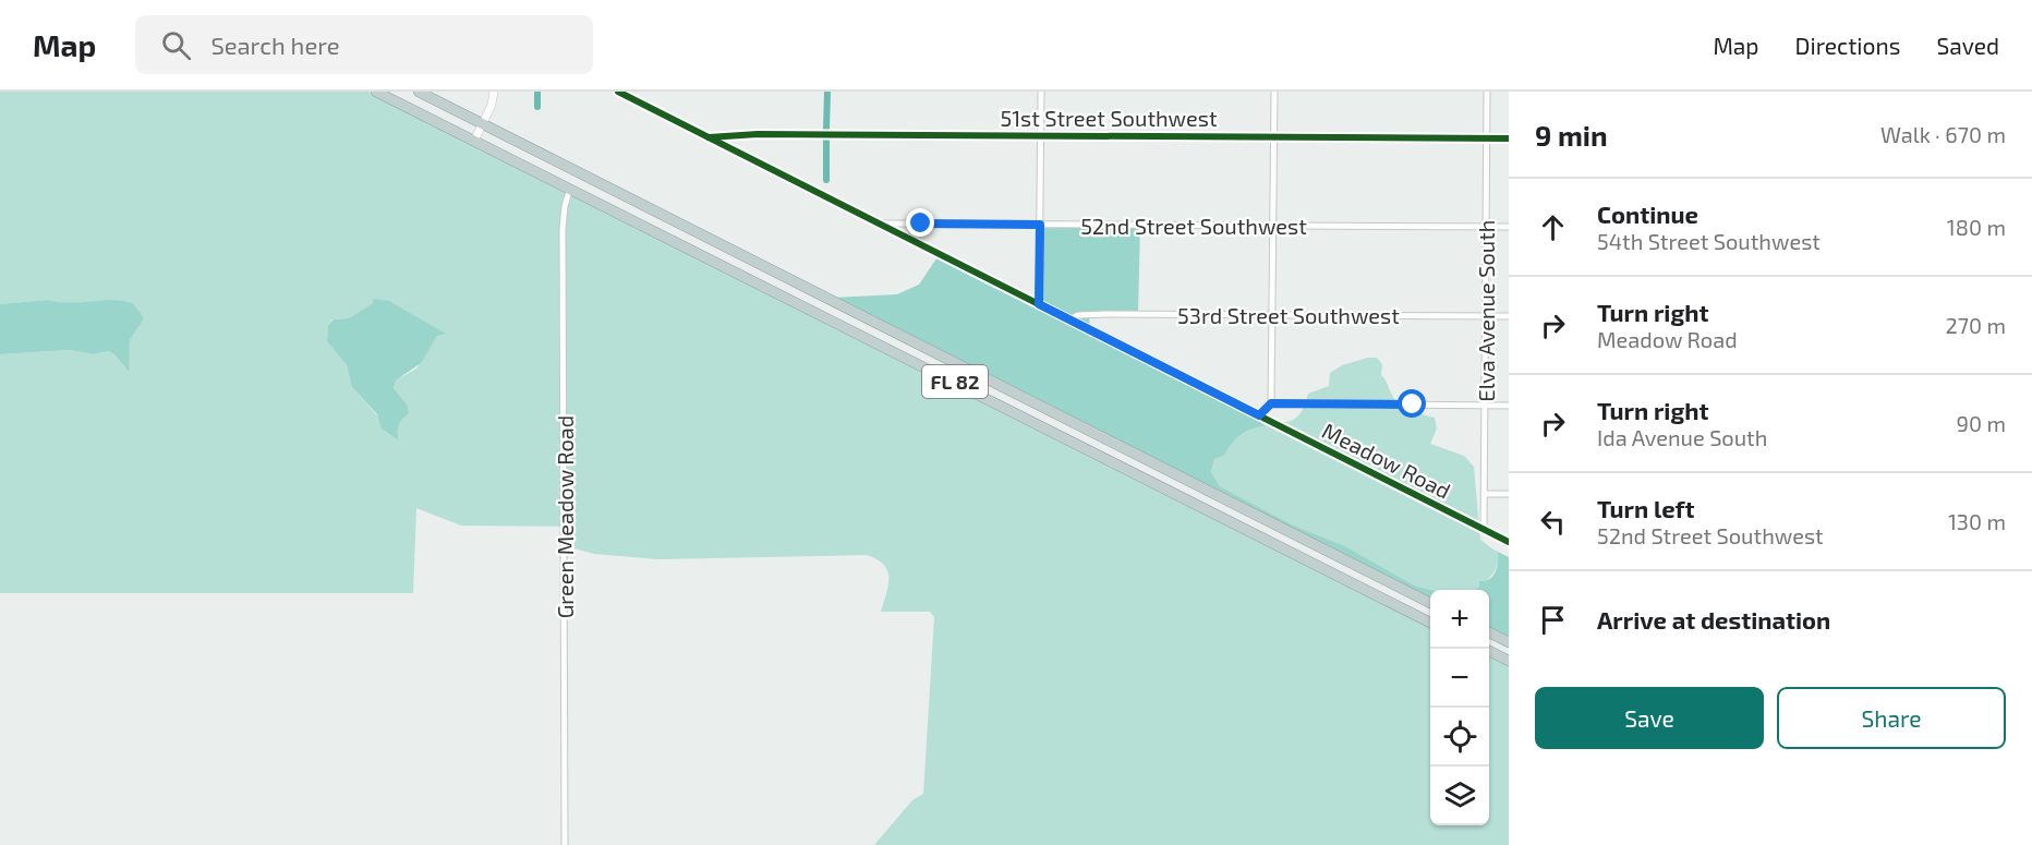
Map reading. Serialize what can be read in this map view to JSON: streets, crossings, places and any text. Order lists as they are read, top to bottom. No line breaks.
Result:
{"streets":{"highway":["FL 82"],"street":["51st Street Southwest","52nd Street Southwest","Elva Avenue South","53rd Street Southwest","Meadow Road","Green Meadow Road"]},"crossings":[["51st Street Southwest","Elva Avenue South"],["51st Street Southwest","Meadow Road"],["52nd Street Southwest","Elva Avenue South"],["52nd Street Southwest","Meadow Road"],["Elva Avenue South","53rd Street Southwest"],["Elva Avenue South","Meadow Road"],["53rd Street Southwest","Meadow Road"],["FL 82","Green Meadow Road"]],"page":{"header":"Map","search":"Search here","nav":["Map","Directions","Saved"],"heading":["9 min","Walk · 670 m"],"list":[["Continue","54th Street Southwest","180 m"],["Turn right","Meadow Road","270 m"],["Turn right","Ida Avenue South","90 m"],["Turn left","52nd Street Southwest","130 m"],"Arrive at destination"],"map_buttons":["+","−"],"buttons":["Save","Share"]}}
